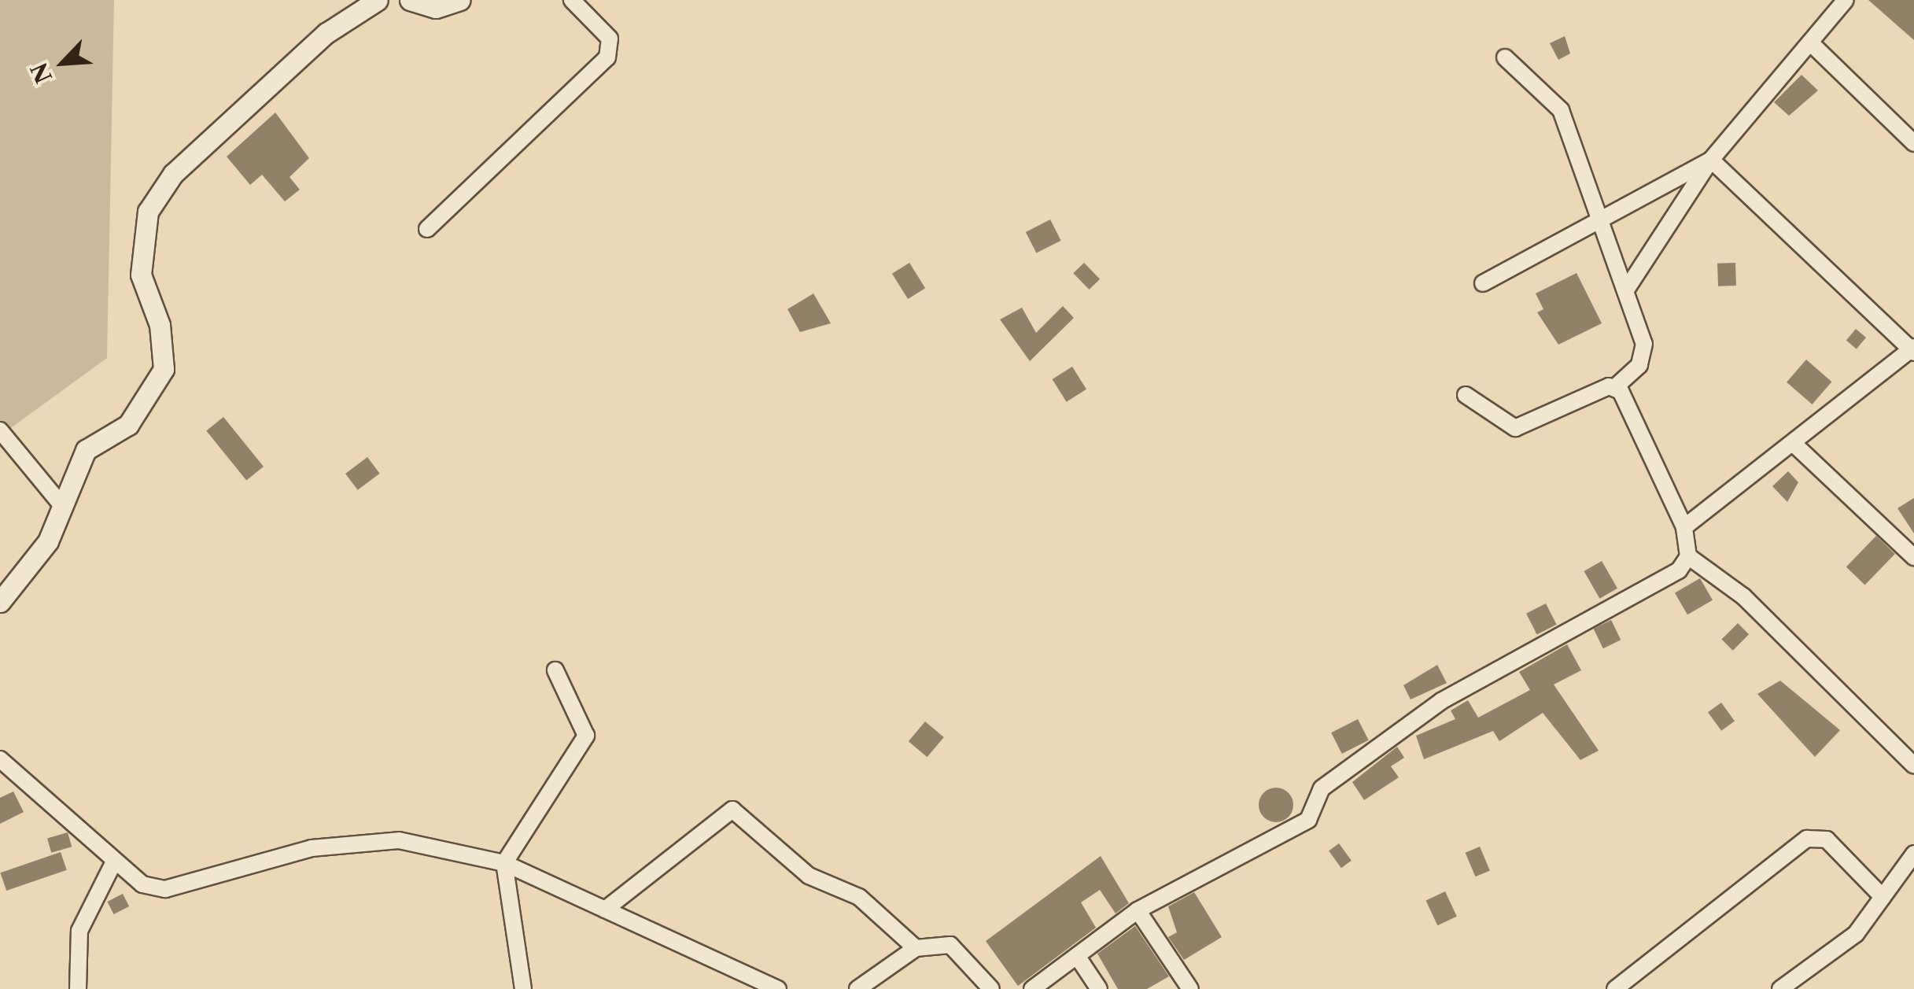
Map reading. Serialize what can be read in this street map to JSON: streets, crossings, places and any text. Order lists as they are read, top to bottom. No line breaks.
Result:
{"north":"bottom left"}
